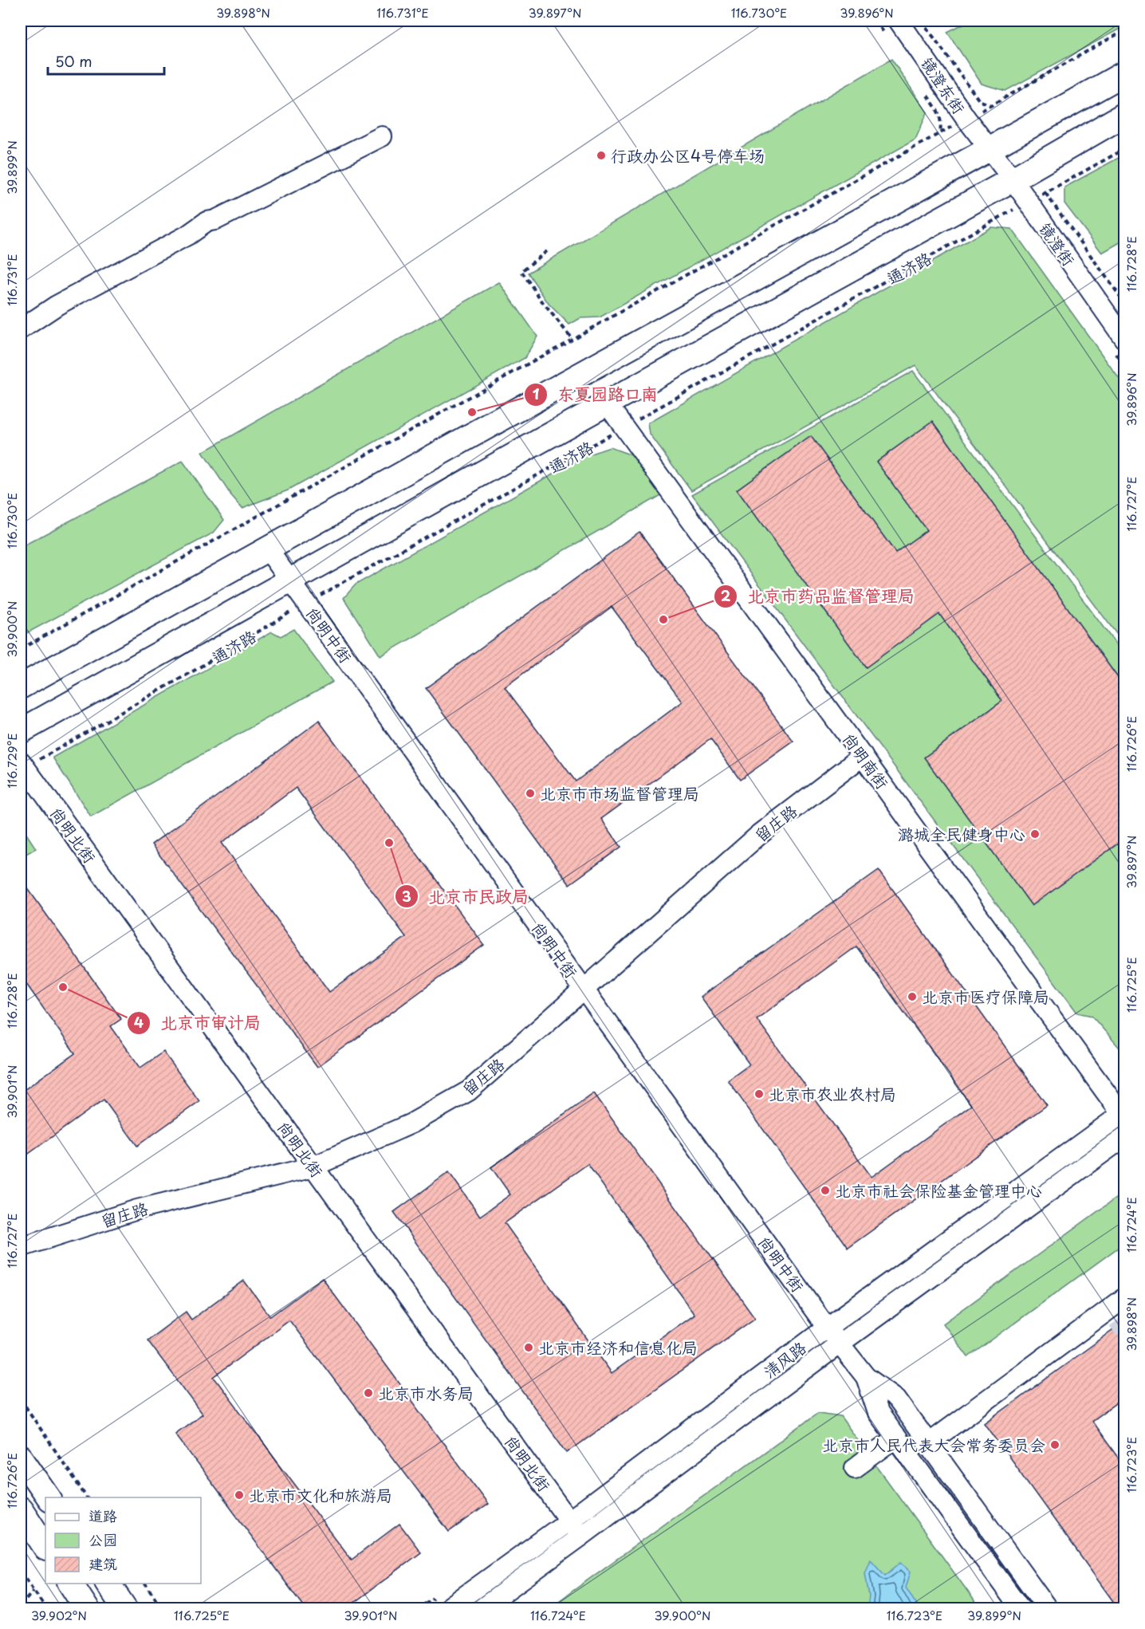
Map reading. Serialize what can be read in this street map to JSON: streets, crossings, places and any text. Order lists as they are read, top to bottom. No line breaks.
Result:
{"streets":{"main road":["通济路"],"street":["镜澄东街","镜澄街","尚明中街","尚明南街","留庄路","尚明北街","清风路"]},"crossings":[["镜澄东街","镜澄街"],["镜澄街","通济路"],["通济路","尚明中街"],["通济路","尚明南街"],["通济路","尚明北街"],["尚明中街","留庄路"],["尚明中街","清风路"],["尚明南街","留庄路"],["尚明南街","清风路"],["留庄路","尚明北街"],["尚明北街","清风路"]],"places":["行政办公区4号停车场","东夏园路口南","北京市药品监督管理局","北京市市场监督管理局","潞城全民健身中心","北京市民政局","北京市审计局","北京市医疗保障局","北京市农业农村局","北京市社会保险基金管理中心","北京市经济和信息化局","北京市水务局","北京市人民代表大会常务委员会","北京市文化和旅游局"],"legend":["道路","公园","建筑"],"scale_bar":"50 m","coordinates":["39.898°N","116.731°E","39.897°N","116.730°E","39.896°N","39.899°N","116.728°E","116.727°E","39.900°N","116.726°E","116.729°E","116.725°E","39.901°N","116.724°E","116.723°E","39.902°N"]}
